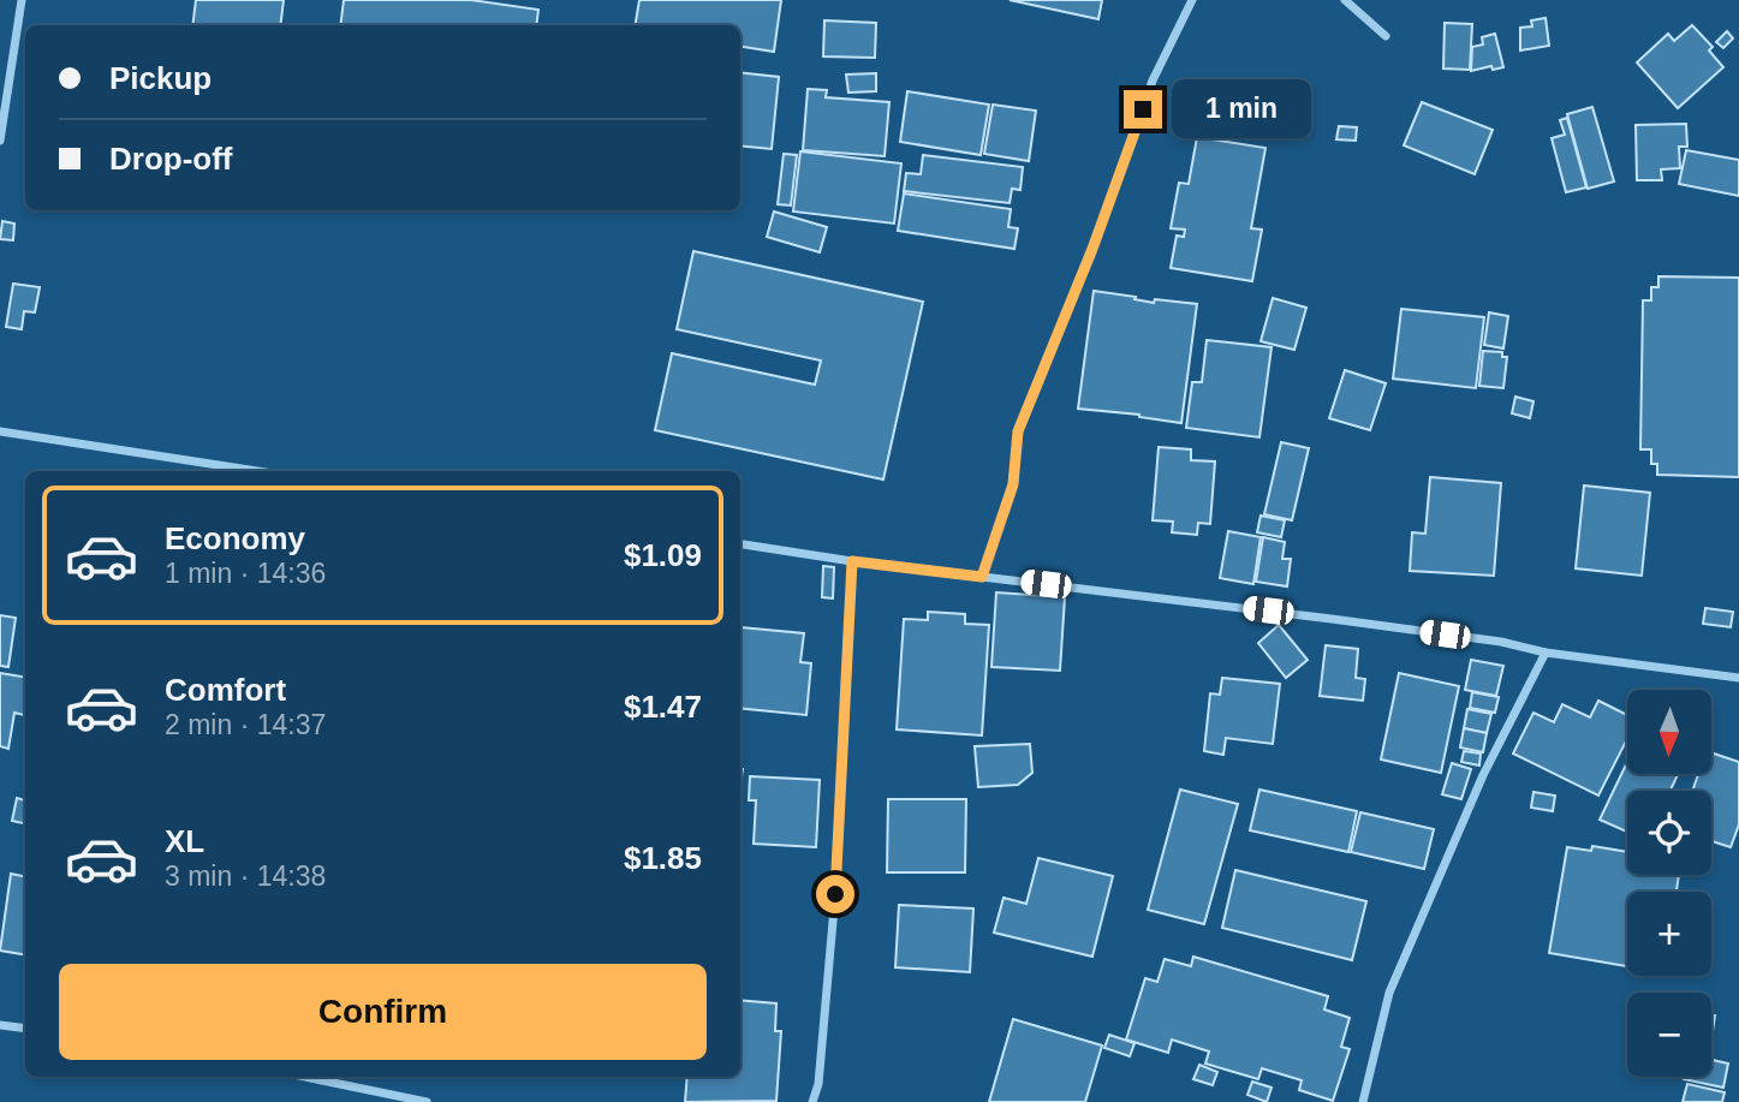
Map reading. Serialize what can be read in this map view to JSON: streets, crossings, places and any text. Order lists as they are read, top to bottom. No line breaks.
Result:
{"north":"bottom","page":{"banner":["Pickup","Drop-off"],"bubble":"1 min","list":[{"name":"Economy","note":"1 min · 14:36","value":"$1.09"},{"name":"Comfort","note":"2 min · 14:37","value":"$1.47"},{"name":"XL","note":"3 min · 14:38","value":"$1.85"}],"map_buttons":["+","−"],"buttons":"Confirm"}}
